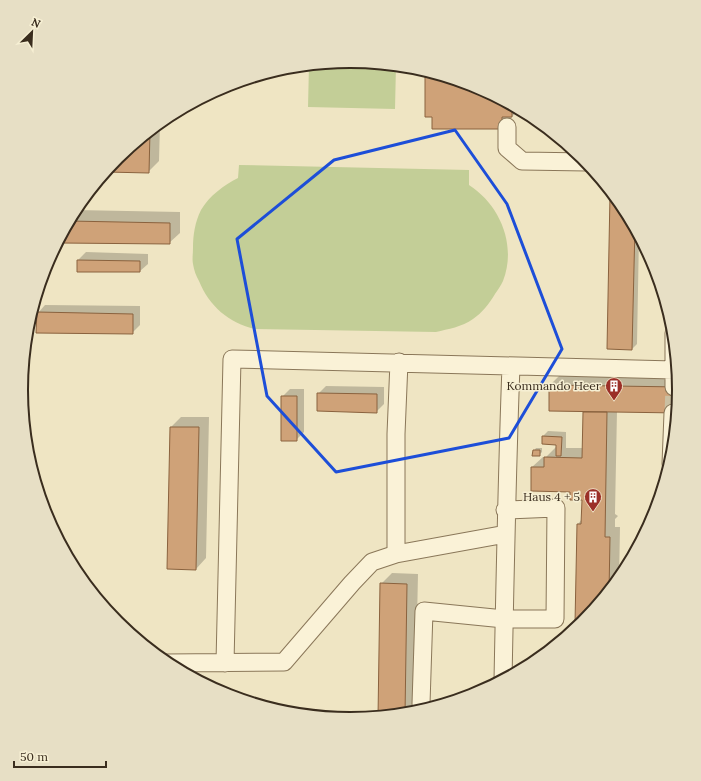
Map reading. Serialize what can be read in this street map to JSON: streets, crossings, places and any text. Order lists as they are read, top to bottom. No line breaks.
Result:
{"places":{"building":["Kommando Heer","Haus 4 + 5"]},"scale_bar":"50 m","north":"top right"}
